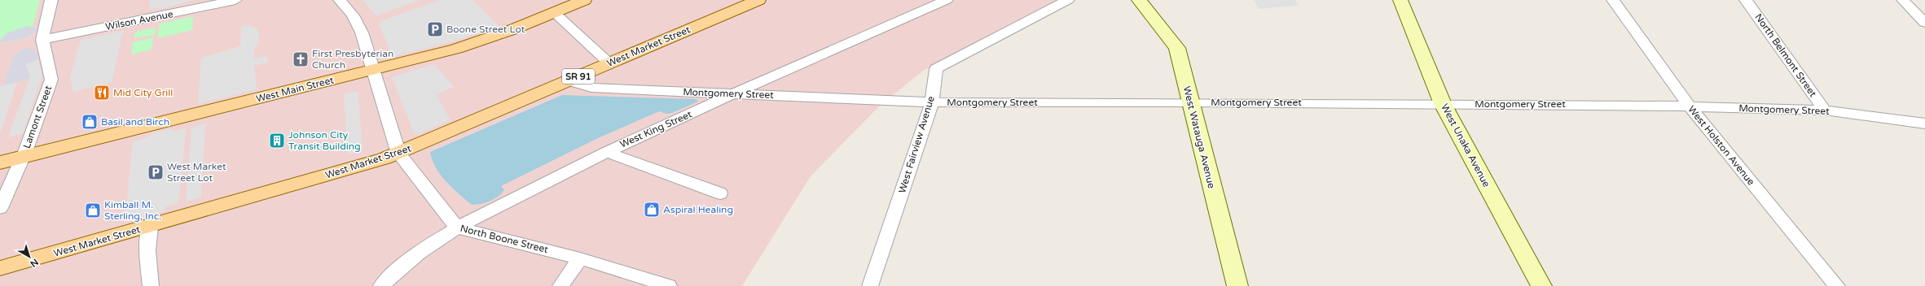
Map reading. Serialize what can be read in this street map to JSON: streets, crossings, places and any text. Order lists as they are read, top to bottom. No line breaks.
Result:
{"streets":{"main road":["West Market Street","SR 91","West Main Street","West Watauga Avenue","West Unaka Avenue"],"street":["Wilson Avenue","North Belmont Street","Montgomery Street","Lamont Street","West King Street","West Fairview Avenue","West Holston Avenue","North Boone Street"]},"crossings":[["Wilson Avenue","Lamont Street"],["West Market Street","Montgomery Street"],["West Market Street","North Boone Street"],["North Belmont Street","Montgomery Street"],["West Main Street","Lamont Street"],["West Main Street","North Boone Street"],["Montgomery Street","West King Street"],["Montgomery Street","West Watauga Avenue"],["Montgomery Street","West Fairview Avenue"],["Montgomery Street","West Unaka Avenue"],["Montgomery Street","West Holston Avenue"],["West King Street","North Boone Street"]],"places":{"parking":["Boone Street Lot","West Market Street Lot"],"church":["First Presbyterian Church"],"restaurant":["Mid City Grill"],"shop":["Basil and Birch","Aspiral Healing","Kimball M. Sterling, Inc."],"building":["Johnson City Transit Building"]},"north":"bottom right"}
